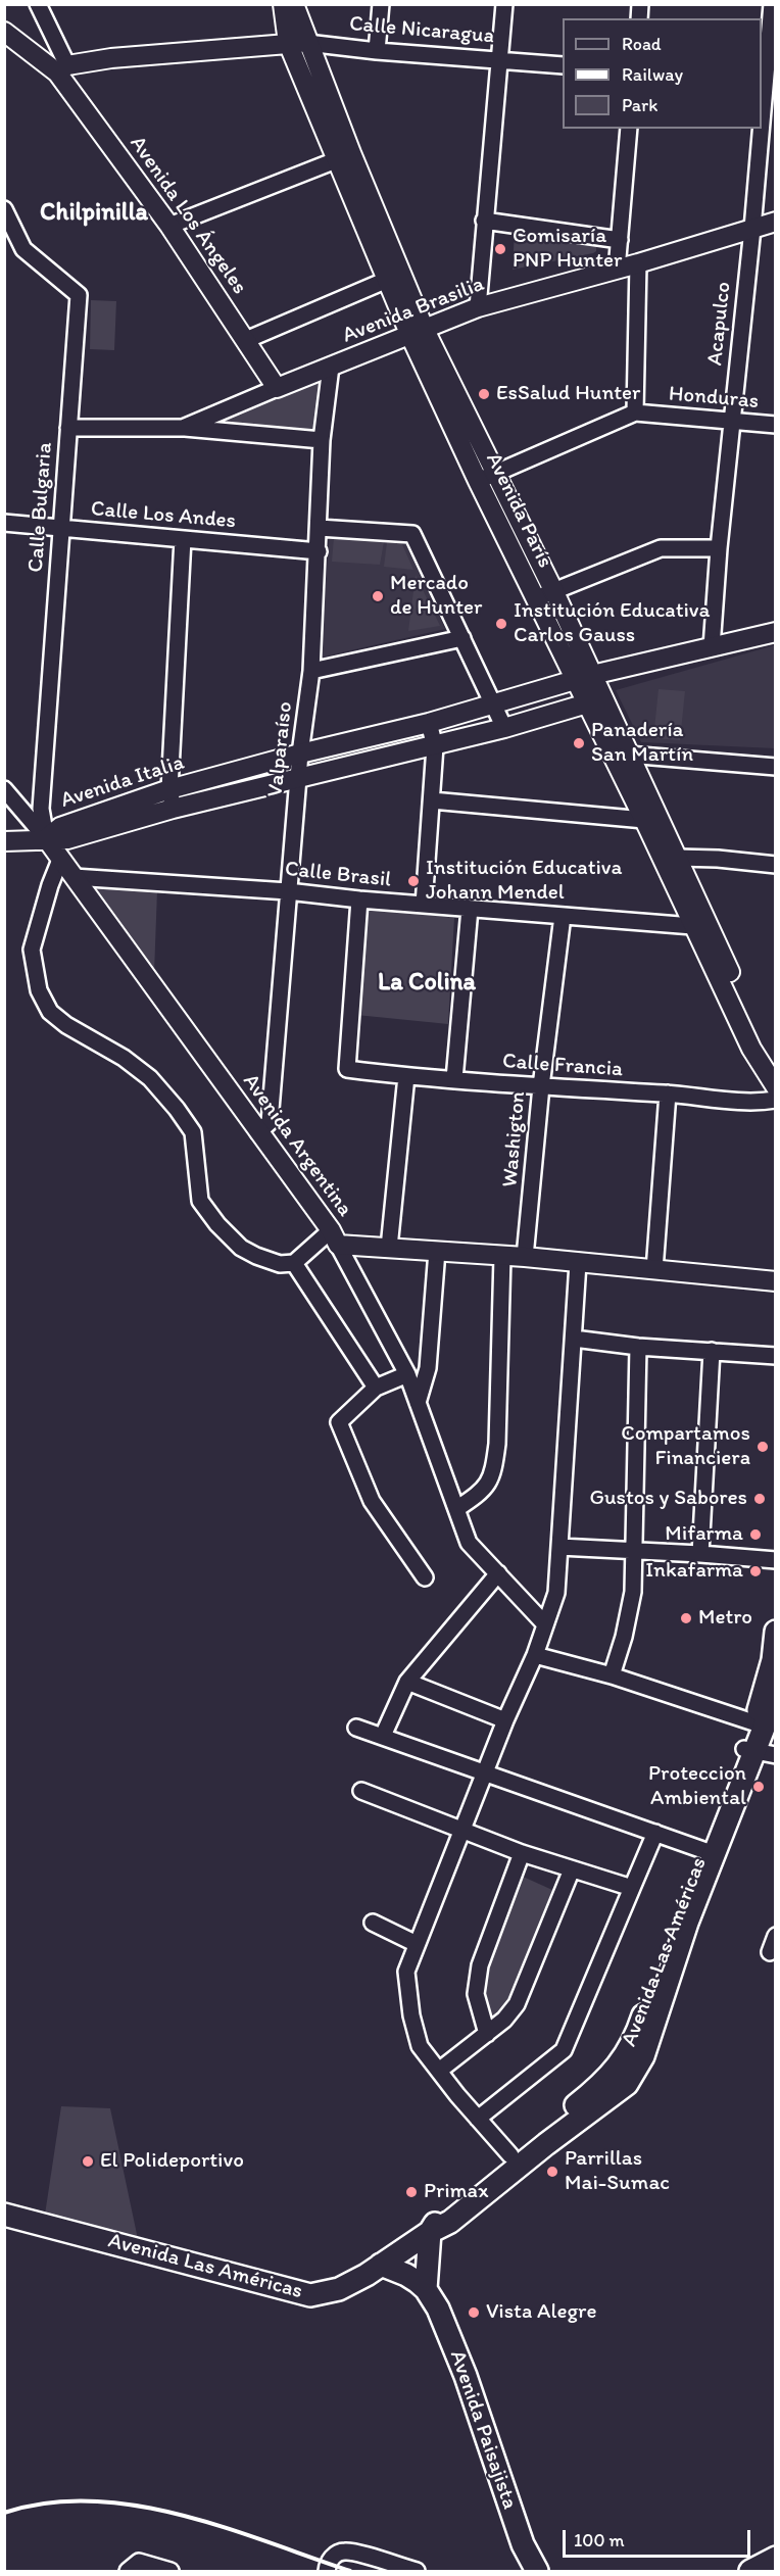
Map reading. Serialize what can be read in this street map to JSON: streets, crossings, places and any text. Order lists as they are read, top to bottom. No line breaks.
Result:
{"streets":{"main road":["Avenida Las Américas","Avenida Paisajista"],"street":["Calle Nicaragua","Avenida Los Ángeles","Avenida Brasilia","Acapulco","Honduras","Calle Bulgaria","Avenida París","Calle Los Andes","Valparaíso","Avenida Italia","Calle Brasil","Calle Francia","Washigton","Avenida Argentina"]},"crossings":[["Calle Nicaragua","Avenida Los Ángeles"],["Calle Nicaragua","Avenida París"],["Avenida Los Ángeles","Avenida Brasilia"],["Avenida Brasilia","Acapulco"],["Avenida Brasilia","Calle Bulgaria"],["Avenida Brasilia","Avenida París"],["Avenida Brasilia","Valparaíso"],["Acapulco","Honduras"],["Acapulco","Avenida Italia"],["Honduras","Avenida París"],["Calle Bulgaria","Calle Los Andes"],["Calle Bulgaria","Avenida Italia"],["Calle Bulgaria","Avenida Argentina"],["Avenida París","Avenida Italia"],["Avenida París","Calle Brasil"],["Calle Los Andes","Valparaíso"],["Valparaíso","Avenida Italia"],["Valparaíso","Calle Brasil"],["Valparaíso","Avenida Argentina"],["Avenida Italia","Avenida Argentina"],["Calle Brasil","Calle Francia"],["Calle Brasil","Washigton"],["Calle Brasil","Avenida Argentina"],["Calle Francia","Washigton"],["Washigton","Avenida Argentina"],["Avenida Las Américas","Avenida Paisajista"]],"districts":["Chilpinilla","La Colina"],"places":["Comisaría PNP Hunter","EsSalud Hunter","Mercado de Hunter","Institución Educativa Carlos Gauss","Panadería San Martín","Institución Educativa Johann Mendel","Compartamos Financiera","Gustos y Sabores","Mifarma","Inkafarma","Metro","Proteccion Ambiental","El Polideportivo","Parrillas Mai-Sumac","Primax","Vista Alegre"],"legend":["Road","Railway","Park"],"scale_bar":"100 m"}
